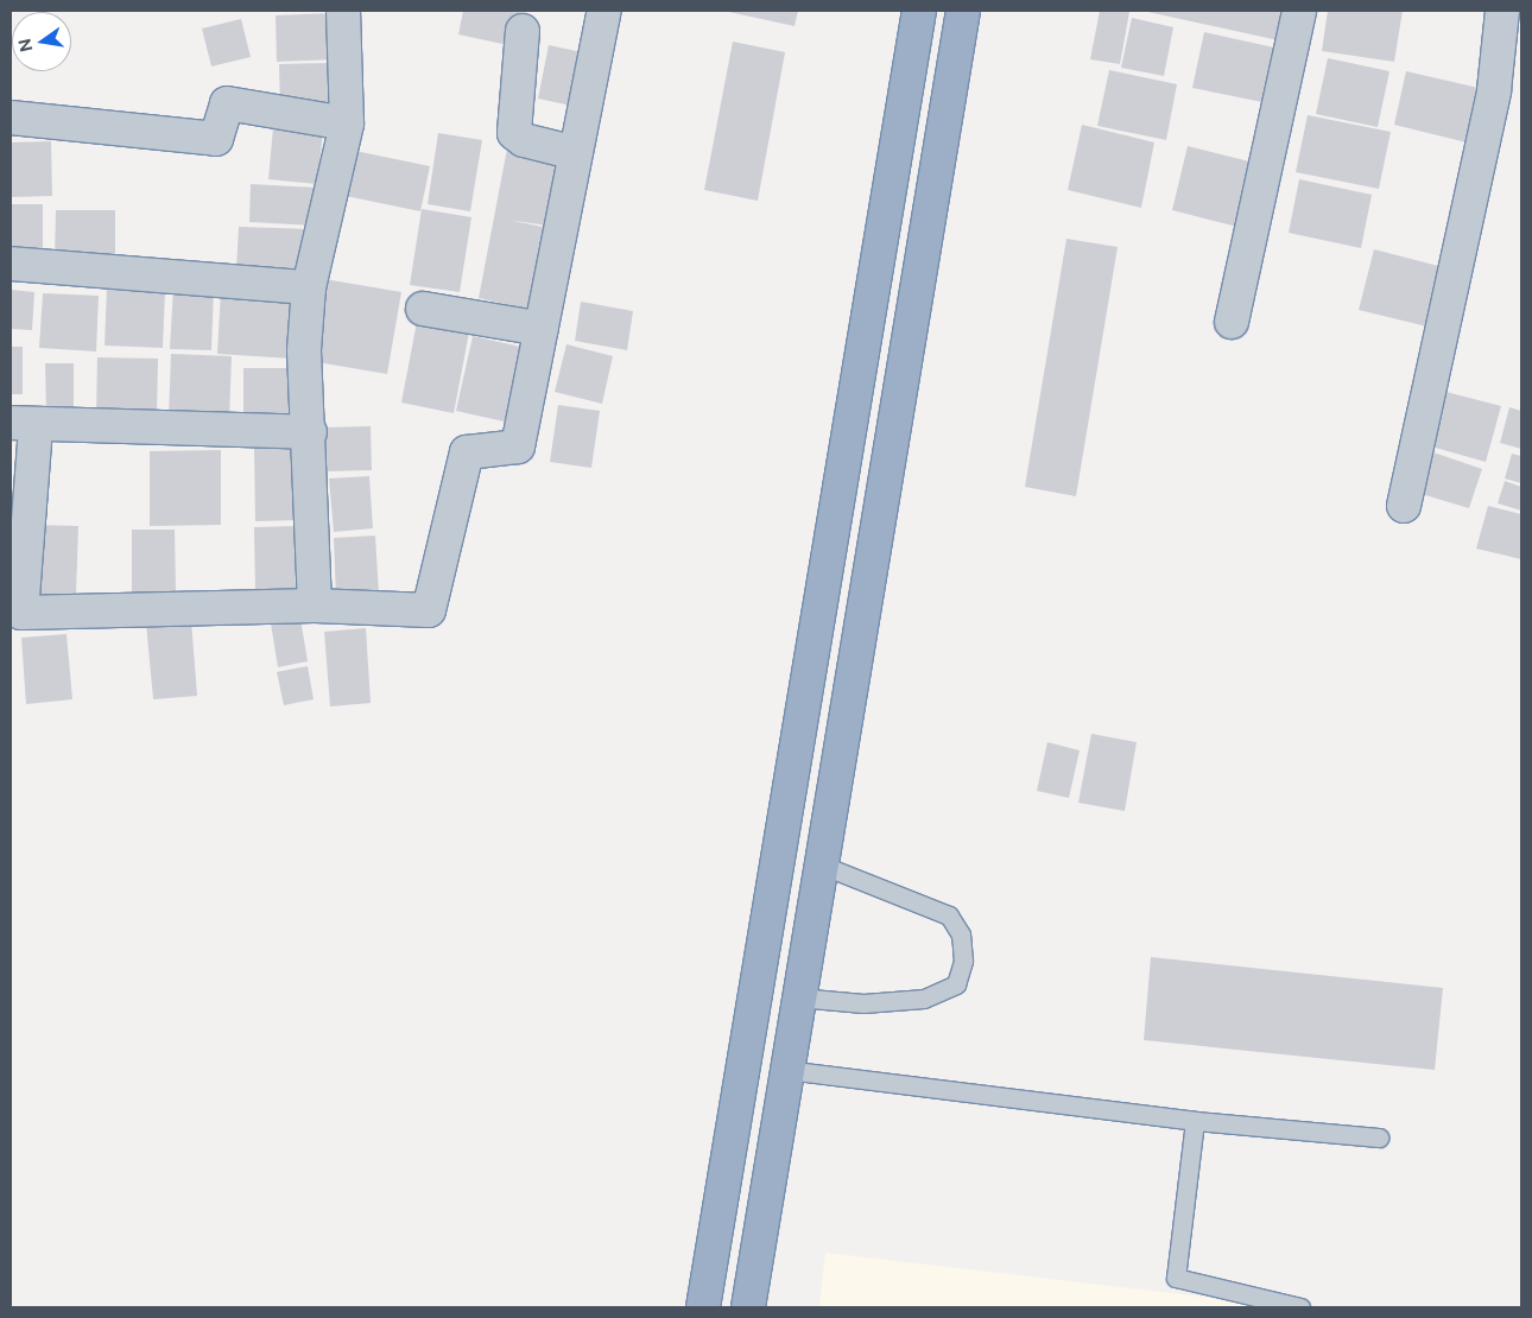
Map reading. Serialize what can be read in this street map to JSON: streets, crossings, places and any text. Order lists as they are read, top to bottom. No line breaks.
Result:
{"north":"left"}
